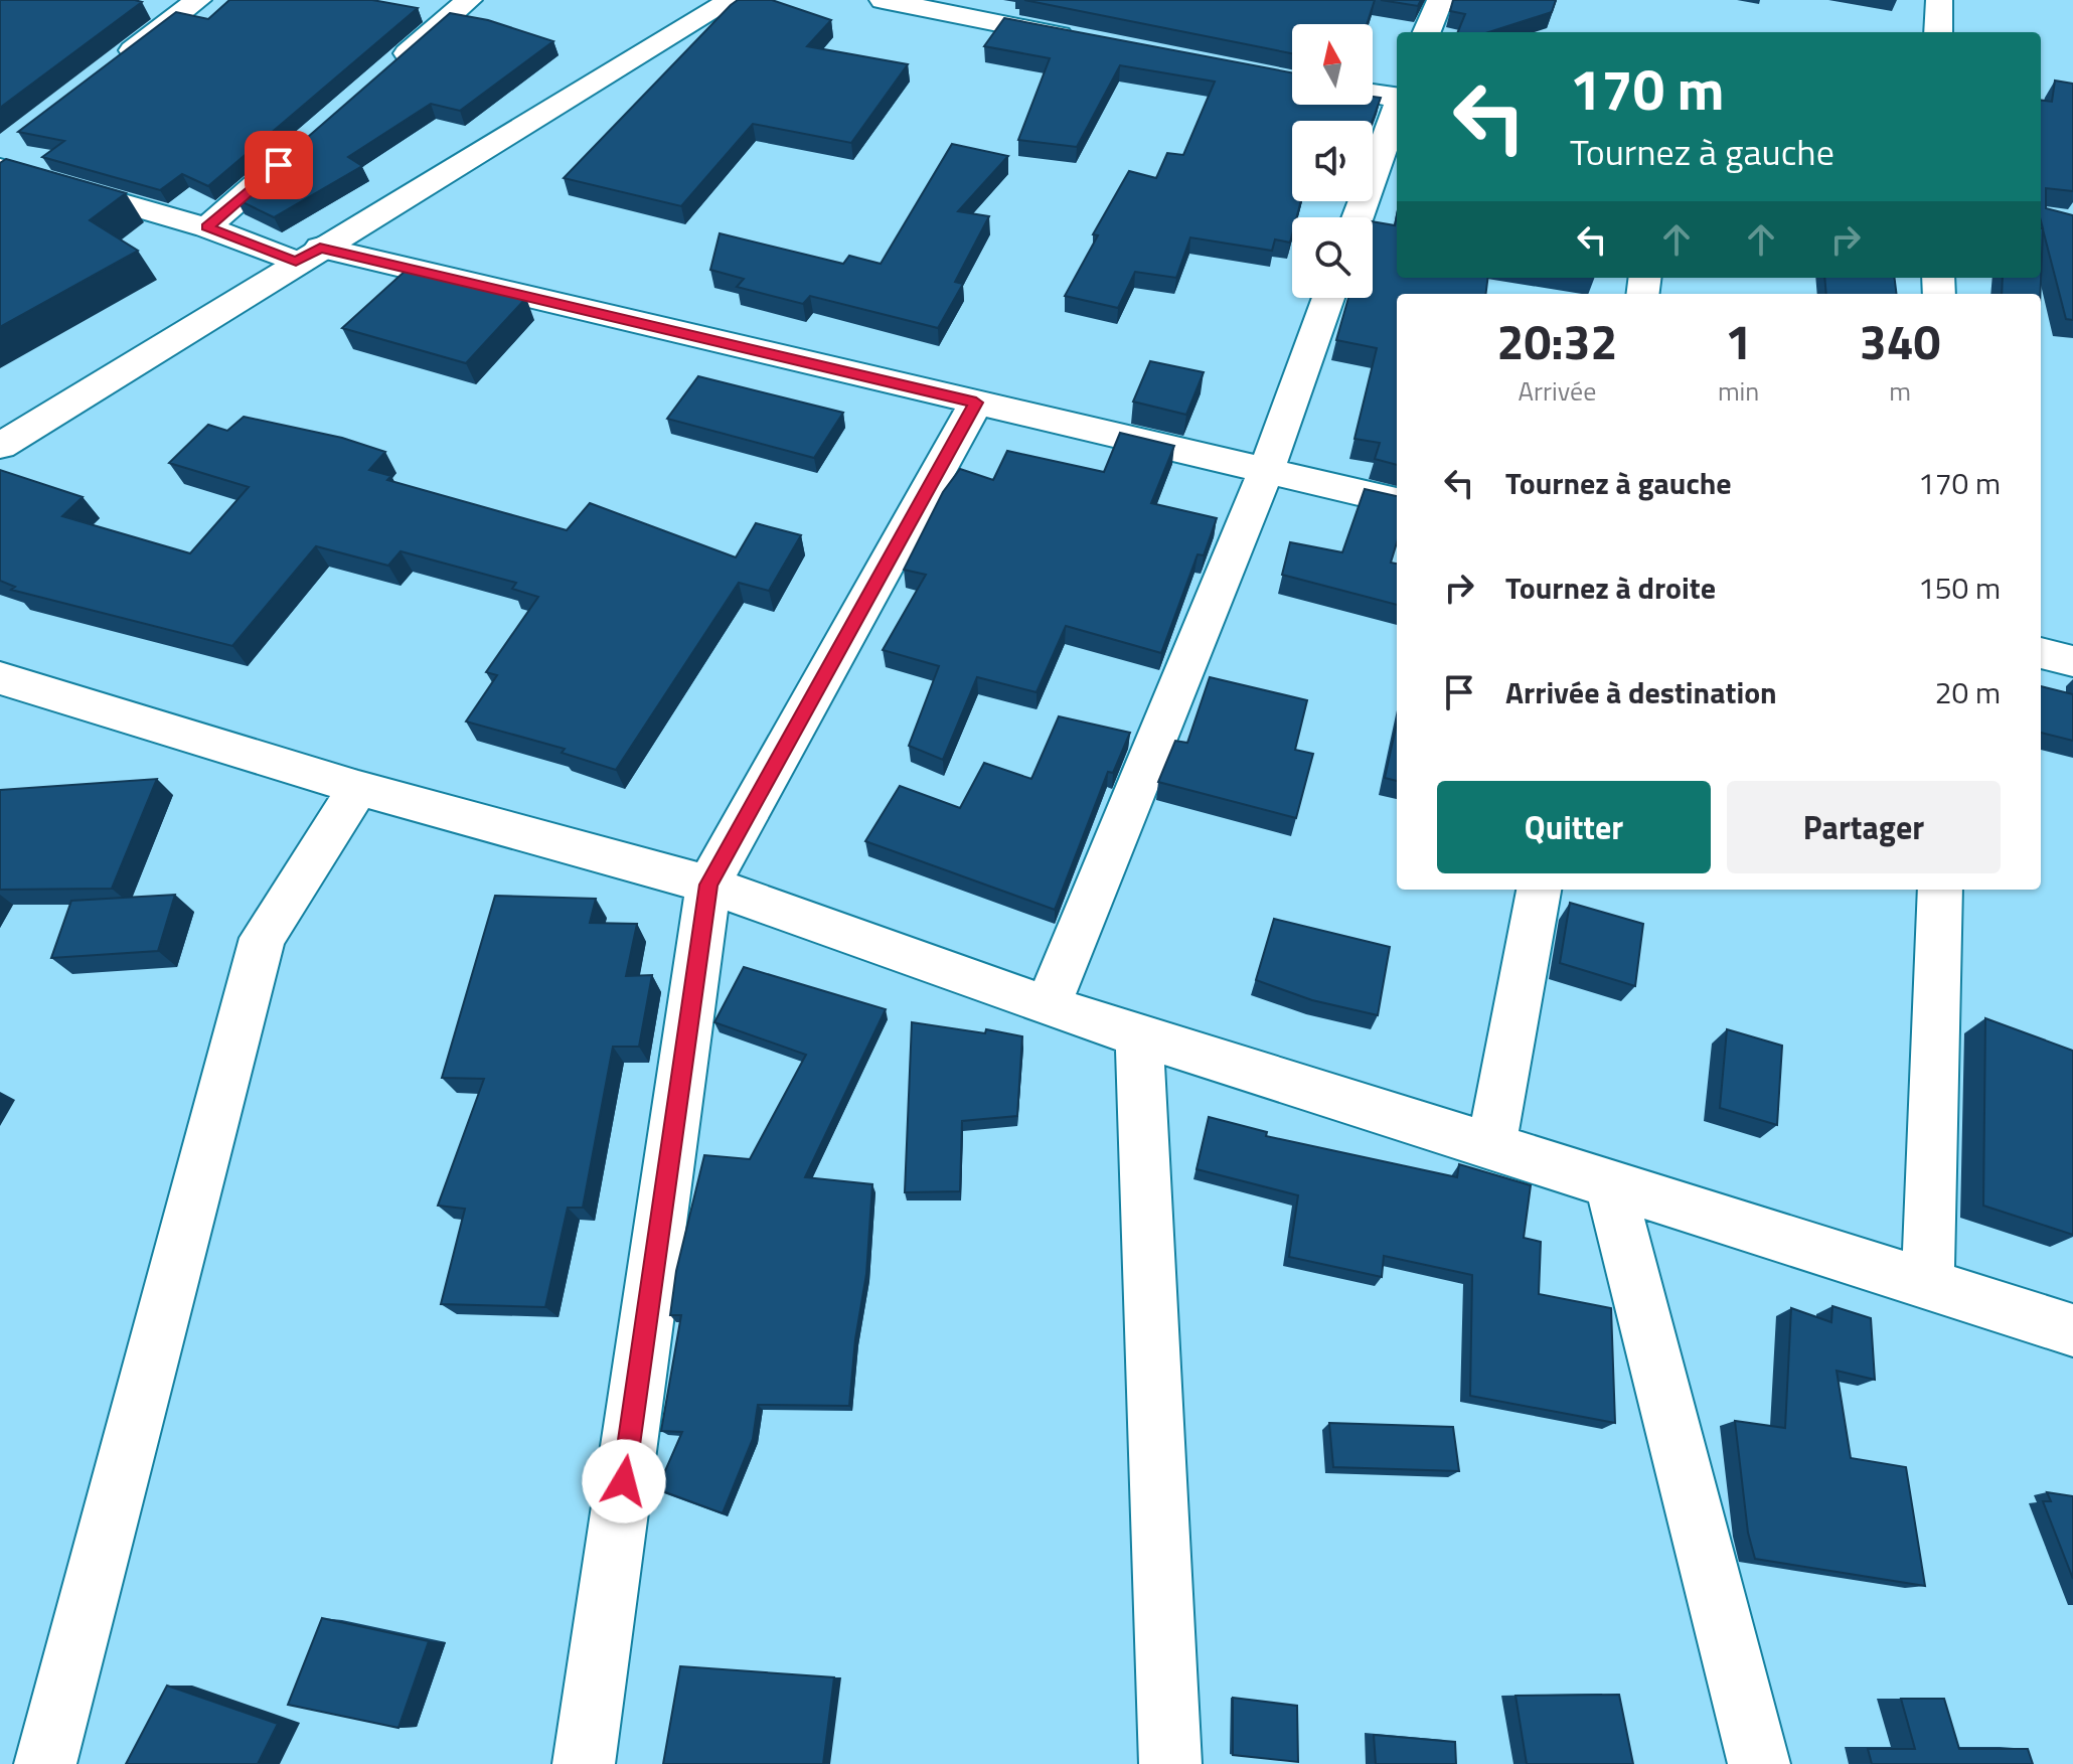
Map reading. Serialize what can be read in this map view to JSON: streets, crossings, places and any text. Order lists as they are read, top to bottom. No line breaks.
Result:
{"north":"top","page":{"turn":["170 m","Tournez à gauche"],"eta":["20:32","Arrivée","1","min","340","m"],"list":[{"name":"Tournez à gauche","value":"170 m"},{"name":"Tournez à droite","value":"150 m"},{"name":"Arrivée à destination","value":"20 m"}],"buttons":["Quitter","Partager"]}}
